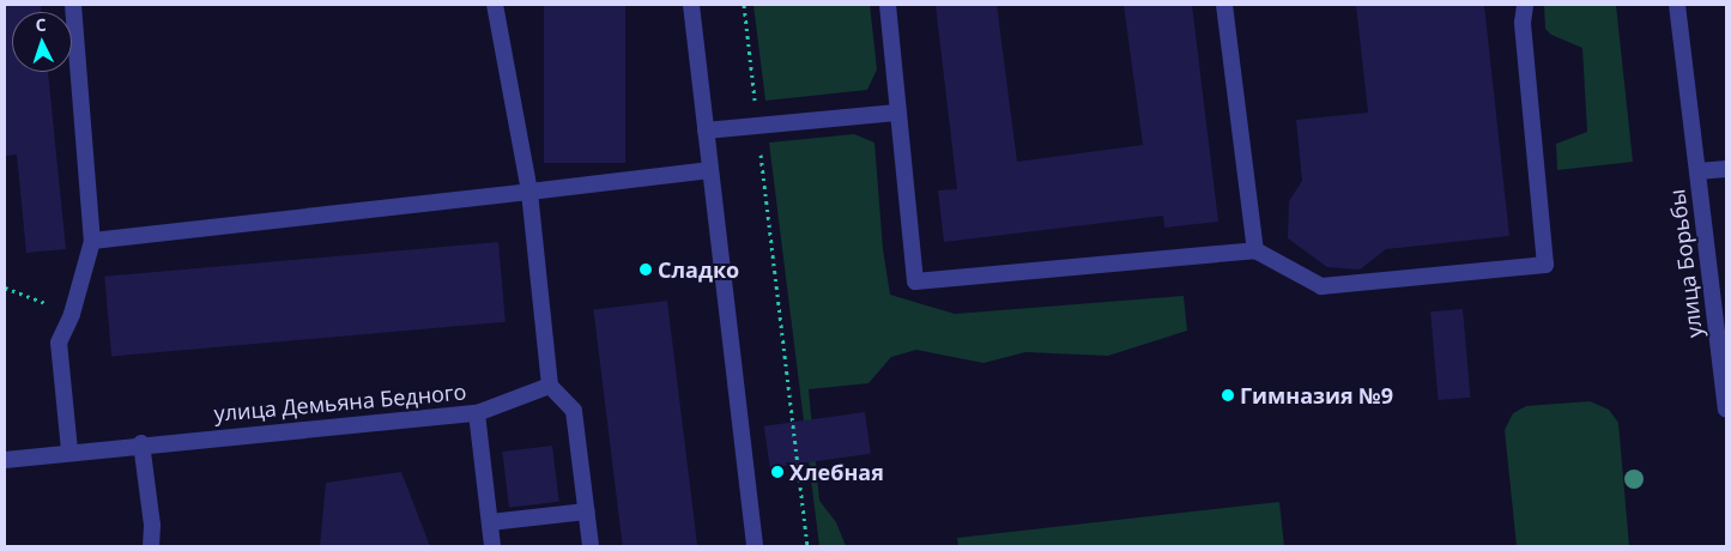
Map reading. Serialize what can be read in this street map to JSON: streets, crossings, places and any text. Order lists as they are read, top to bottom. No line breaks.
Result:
{"streets":{"street":["улица Борьбы","улица Демьяна Бедного"]},"places":["Сладко","Гимназия №9","Хлебная"],"north":"top"}
